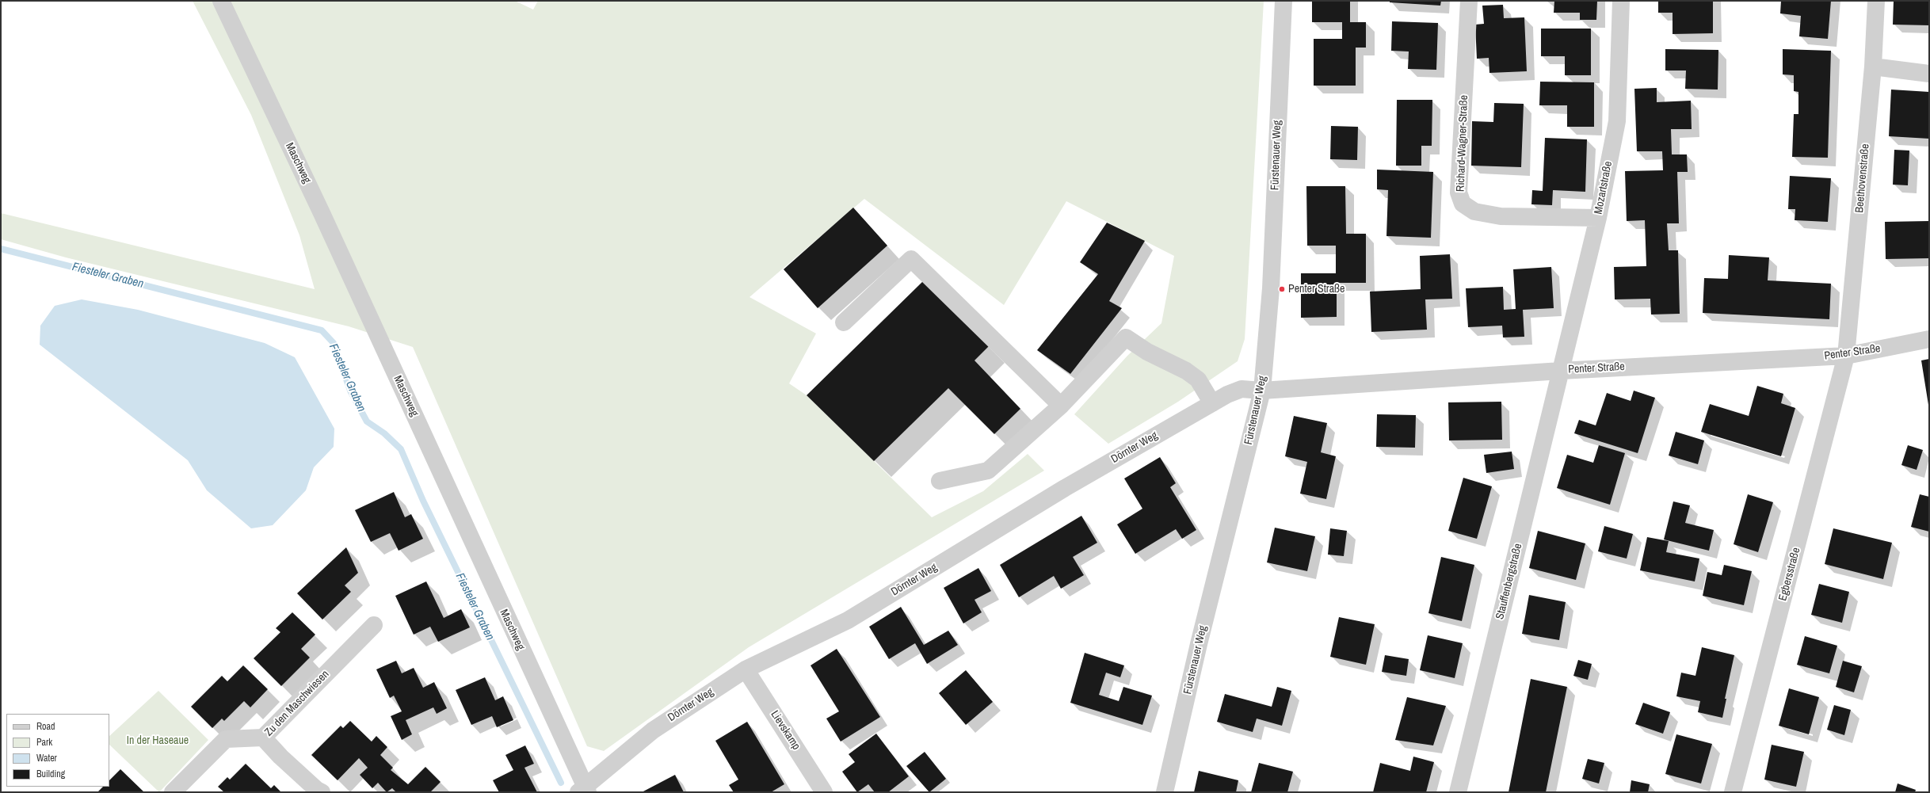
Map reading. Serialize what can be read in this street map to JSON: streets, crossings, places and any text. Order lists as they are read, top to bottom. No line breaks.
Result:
{"streets":{"street":["Richard-Wagner-Straße","Fürstenauer Weg","Maschweg","Beethovenstraße","Mozartstraße","Penter Straße","Dörnter Weg","Egbersstraße","Stauffenbergstraße","Zu den Maschwiesen","Lievskamp"]},"crossings":[["Richard-Wagner-Straße","Mozartstraße"],["Fürstenauer Weg","Penter Straße"],["Fürstenauer Weg","Dörnter Weg"],["Maschweg","Dörnter Weg"],["Beethovenstraße","Penter Straße"],["Beethovenstraße","Egbersstraße"],["Mozartstraße","Penter Straße"],["Mozartstraße","Stauffenbergstraße"],["Penter Straße","Dörnter Weg"],["Penter Straße","Egbersstraße"],["Penter Straße","Stauffenbergstraße"],["Dörnter Weg","Lievskamp"]],"water":["Fiesteler Graben"],"parks":["In der Haseaue"],"places":["Penter Straße"],"legend":["Road","Park","Water","Building"]}
